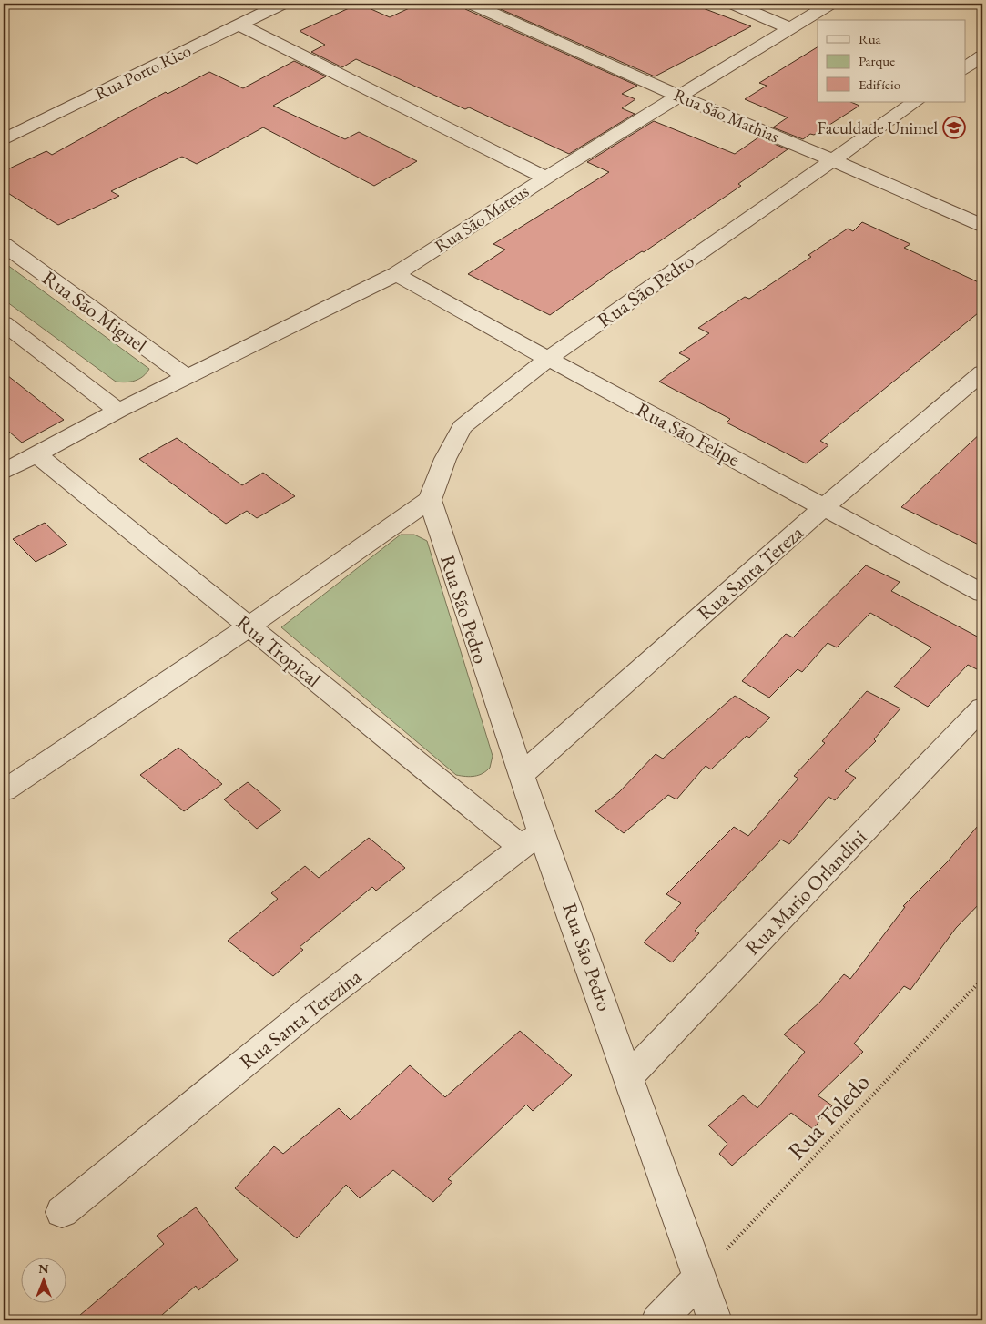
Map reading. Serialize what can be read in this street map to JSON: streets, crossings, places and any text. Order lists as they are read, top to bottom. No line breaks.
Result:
{"streets":{"street":["Rua Porto Rico","Rua São Mathias","Rua São Mateus","Rua São Pedro","Rua São Miguel","Rua São Felipe","Rua Santa Tereza","Rua Tropical","Rua Mario Orlandini","Rua Santa Terezina"],"path":["Rua Toledo"]},"crossings":[["Rua São Mathias","Rua São Mateus"],["Rua São Mathias","Rua São Pedro"],["Rua São Mateus","Rua São Miguel"],["Rua São Mateus","Rua São Felipe"],["Rua São Mateus","Rua Tropical"],["Rua São Pedro","Rua São Felipe"],["Rua São Pedro","Rua Santa Tereza"],["Rua São Pedro","Rua Tropical"],["Rua São Pedro","Rua Mario Orlandini"],["Rua São Pedro","Rua Santa Terezina"],["Rua São Pedro","Rua Toledo"],["Rua São Felipe","Rua Santa Tereza"],["Rua Tropical","Rua Santa Terezina"]],"places":{"school or university":["Faculdade Unimel"]},"legend":["Rua","Parque","Edifício"],"north":"top"}
